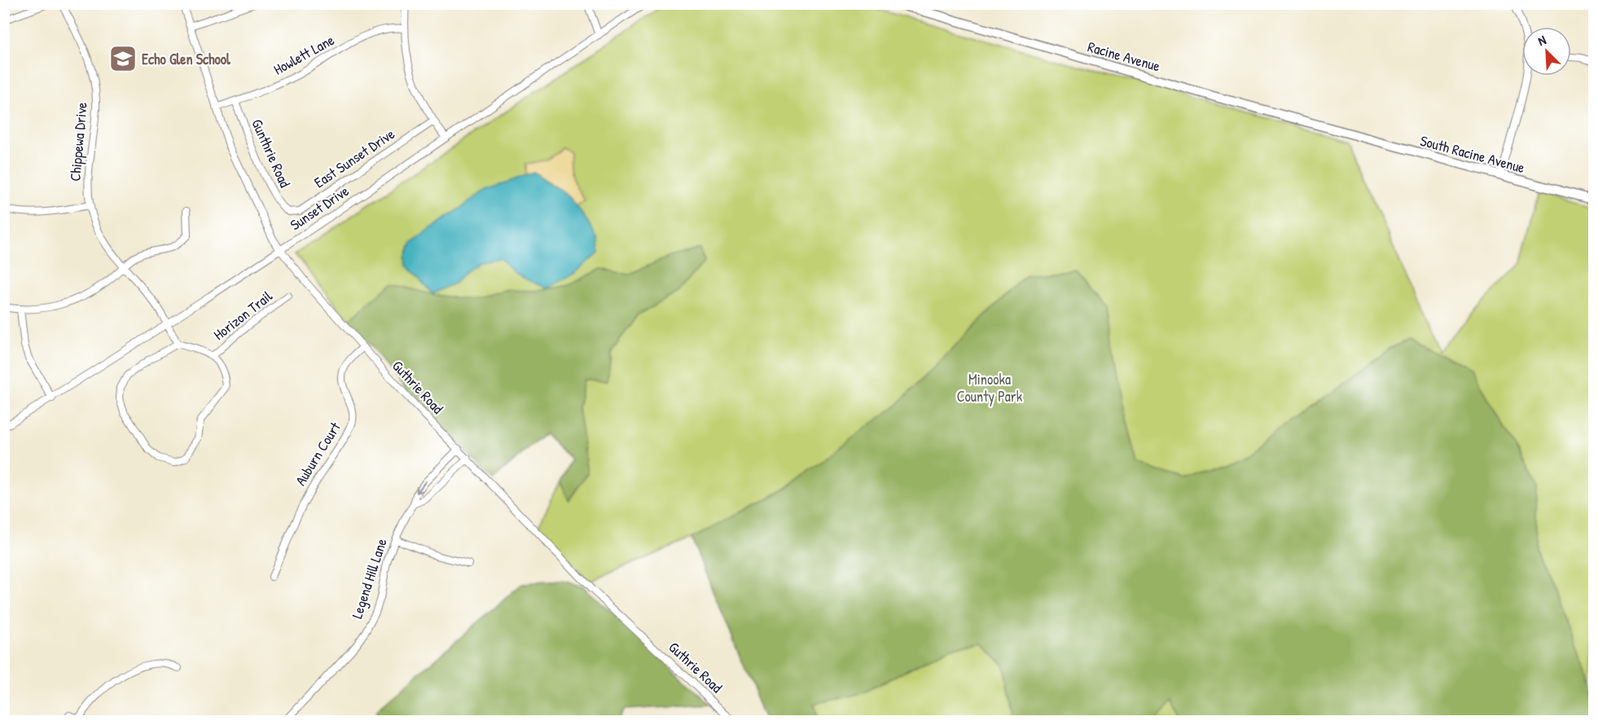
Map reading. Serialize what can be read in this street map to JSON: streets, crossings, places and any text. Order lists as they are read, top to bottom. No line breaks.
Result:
{"streets":{"main road":["Racine Avenue","South Racine Avenue"],"street":["Howlett Lane","Chippewa Drive","Gunthrie Road","East Sunset Drive","Sunset Drive","Horizon Trail","Guthrie Road","Auburn Court","Legend Hill Lane"]},"crossings":[["Howlett Lane","Gunthrie Road"],["Howlett Lane","Guthrie Road"],["Racine Avenue","South Racine Avenue"],["Chippewa Drive","Sunset Drive"],["Gunthrie Road","East Sunset Drive"],["Sunset Drive","Guthrie Road"],["Guthrie Road","Auburn Court"],["Guthrie Road","Legend Hill Lane"]],"parks":["Minooka County Park"],"places":{"school or university":["Echo Glen School"]},"north":"top left"}
